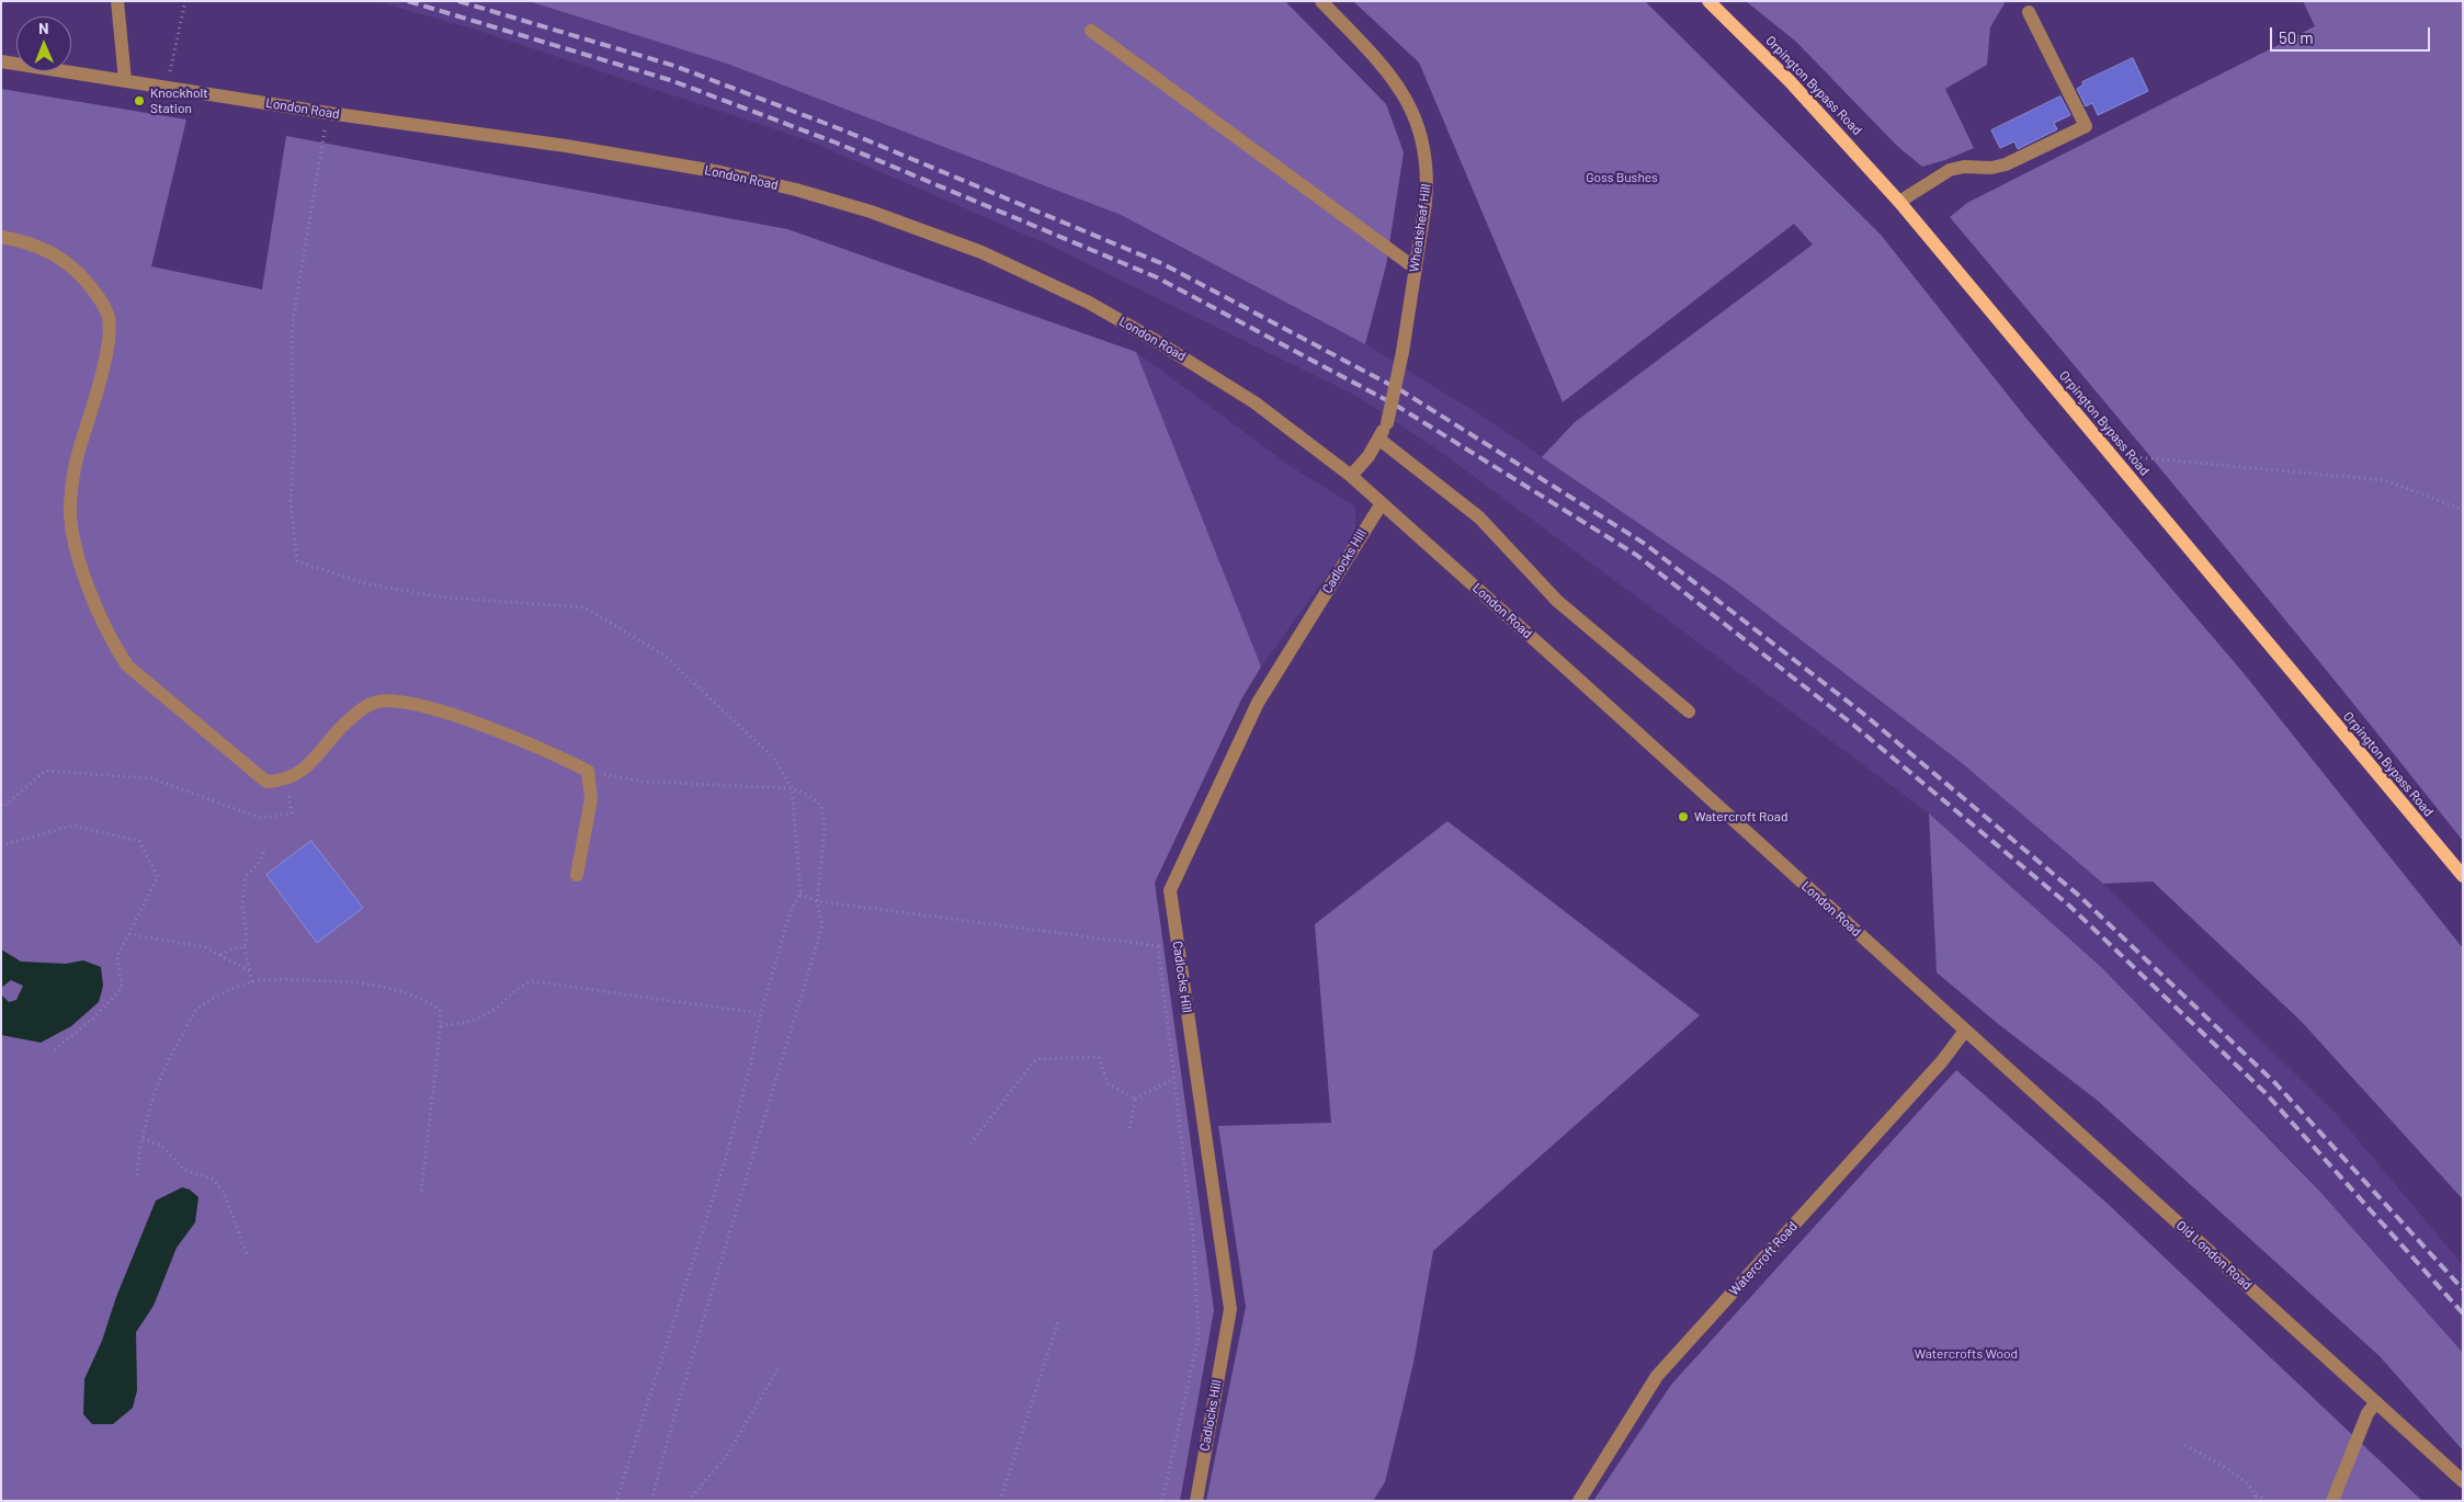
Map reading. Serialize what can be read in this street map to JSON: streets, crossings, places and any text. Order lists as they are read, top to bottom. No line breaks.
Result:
{"streets":{"main road":["Orpington Bypass Road"],"street":["London Road","Wheatsheaf Hill","Cadlocks Hill","Old London Road","Watercroft Road"]},"crossings":[["London Road","Wheatsheaf Hill"],["London Road","Cadlocks Hill"],["London Road","Old London Road"],["London Road","Watercroft Road"],["Old London Road","Watercroft Road"]],"parks":["Goss Bushes","Watercrofts Wood"],"places":["Knockholt Station","Watercroft Road"],"scale_bar":"50 m","north":"top"}
